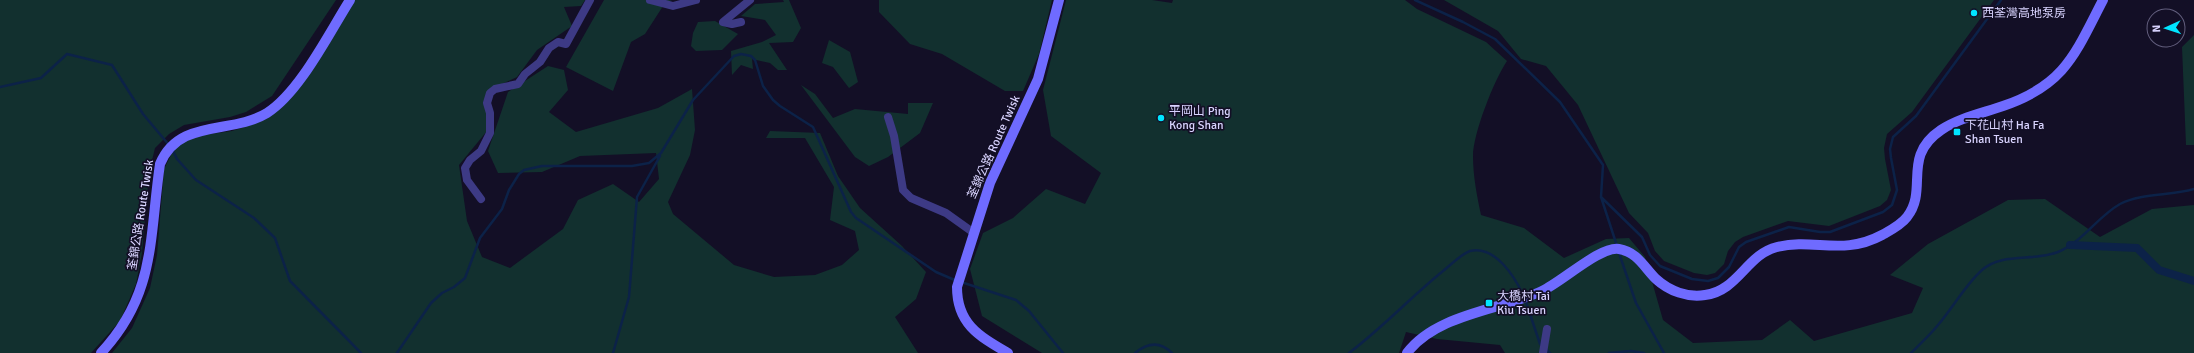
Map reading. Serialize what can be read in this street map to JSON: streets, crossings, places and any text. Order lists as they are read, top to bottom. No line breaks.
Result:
{"streets":{"main road":["荃錦公路 Route Twisk"]},"places":{"other":["西荃灣高地泵房","平岡山 Ping Kong Shan"],"transit":["下花山村 Ha Fa Shan Tsuen","大橋村 Tai Kiu Tsuen"]},"north":"left"}
